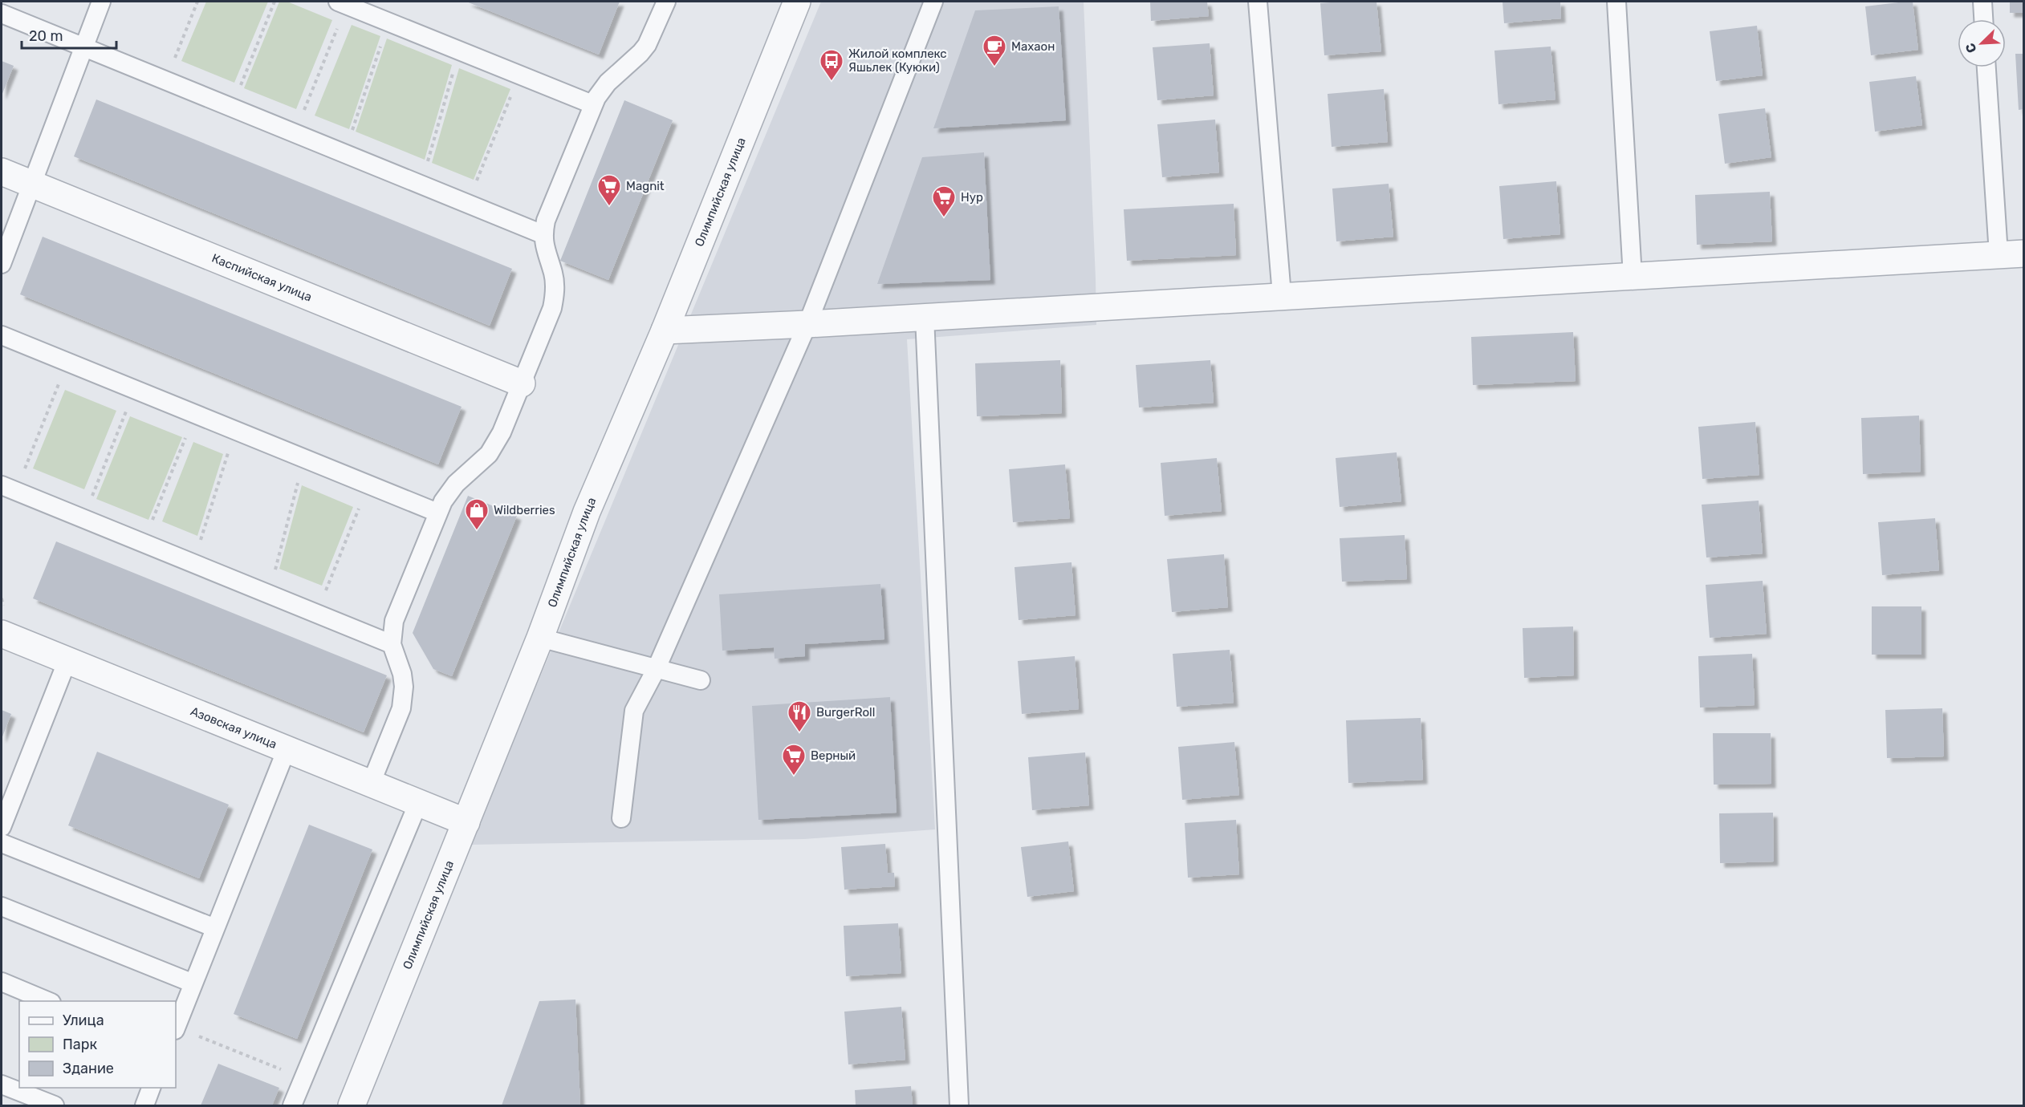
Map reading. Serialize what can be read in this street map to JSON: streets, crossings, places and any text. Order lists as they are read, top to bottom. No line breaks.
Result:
{"streets":{"street":["Олимпийская улица","Каспийская улица","Азовская улица"]},"crossings":[["Олимпийская улица","Азовская улица"]],"places":{"cafe":["Махаон"],"bus stop":["Жилой комплекс Яшьлек (Куюки)"],"supermarket":["Magnit","Нур","Верный"],"shop":["Wildberries"],"restaurant":["BurgerRoll"]},"legend":["Улица","Парк","Здание"],"scale_bar":"20 m","north":"bottom left"}
